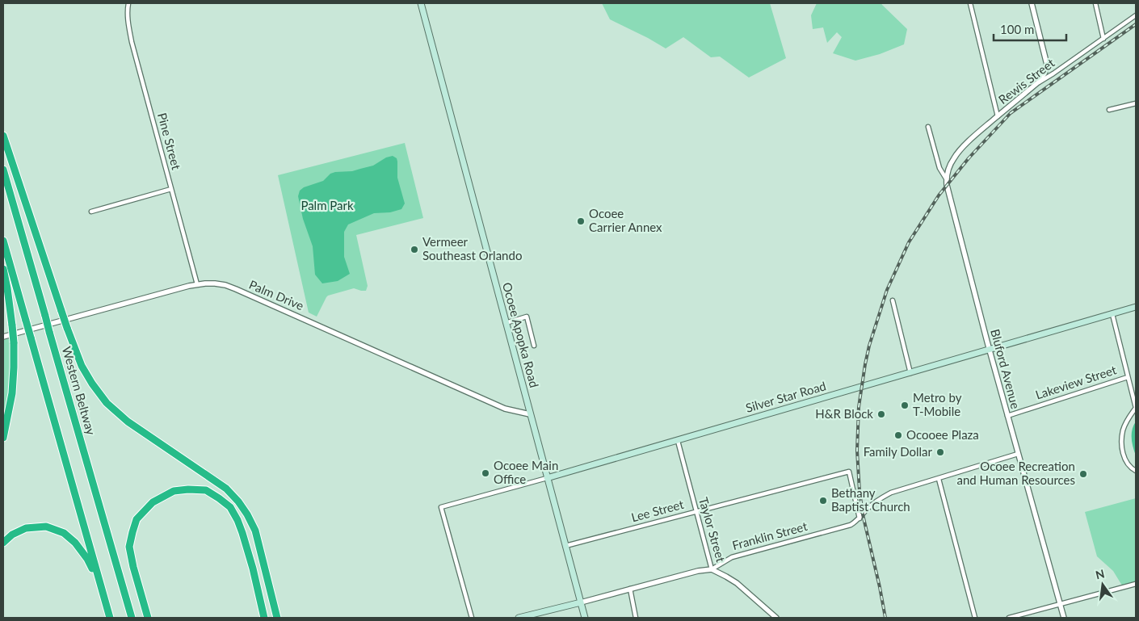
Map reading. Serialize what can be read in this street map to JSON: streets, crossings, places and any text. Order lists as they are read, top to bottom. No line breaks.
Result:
{"streets":{"highway":["Western Beltway"],"main road":["Ocoee Apopka Road","Silver Star Road","Franklin Street"],"street":["Rewis Street","Pine Street","Palm Drive","Bluford Avenue","Lakeview Street","Lee Street","Taylor Street"]},"crossings":[["Rewis Street","Bluford Avenue"],["Pine Street","Palm Drive"],["Palm Drive","Ocoee Apopka Road"],["Ocoee Apopka Road","Silver Star Road"],["Ocoee Apopka Road","Lee Street"],["Ocoee Apopka Road","Franklin Street"],["Bluford Avenue","Lakeview Street"],["Bluford Avenue","Silver Star Road"],["Bluford Avenue","Franklin Street"],["Silver Star Road","Taylor Street"],["Lee Street","Taylor Street"],["Lee Street","Franklin Street"],["Taylor Street","Franklin Street"]],"parks":["Palm Park"],"places":["Ocoee Carrier Annex","Vermeer Southeast Orlando","Metro by T-Mobile","H&R Block","Ocooee Plaza","Family Dollar","Ocoee Main Office","Ocoee Recreation and Human Resources","Bethany Baptist Church"],"scale_bar":"100 m","north":"top"}
